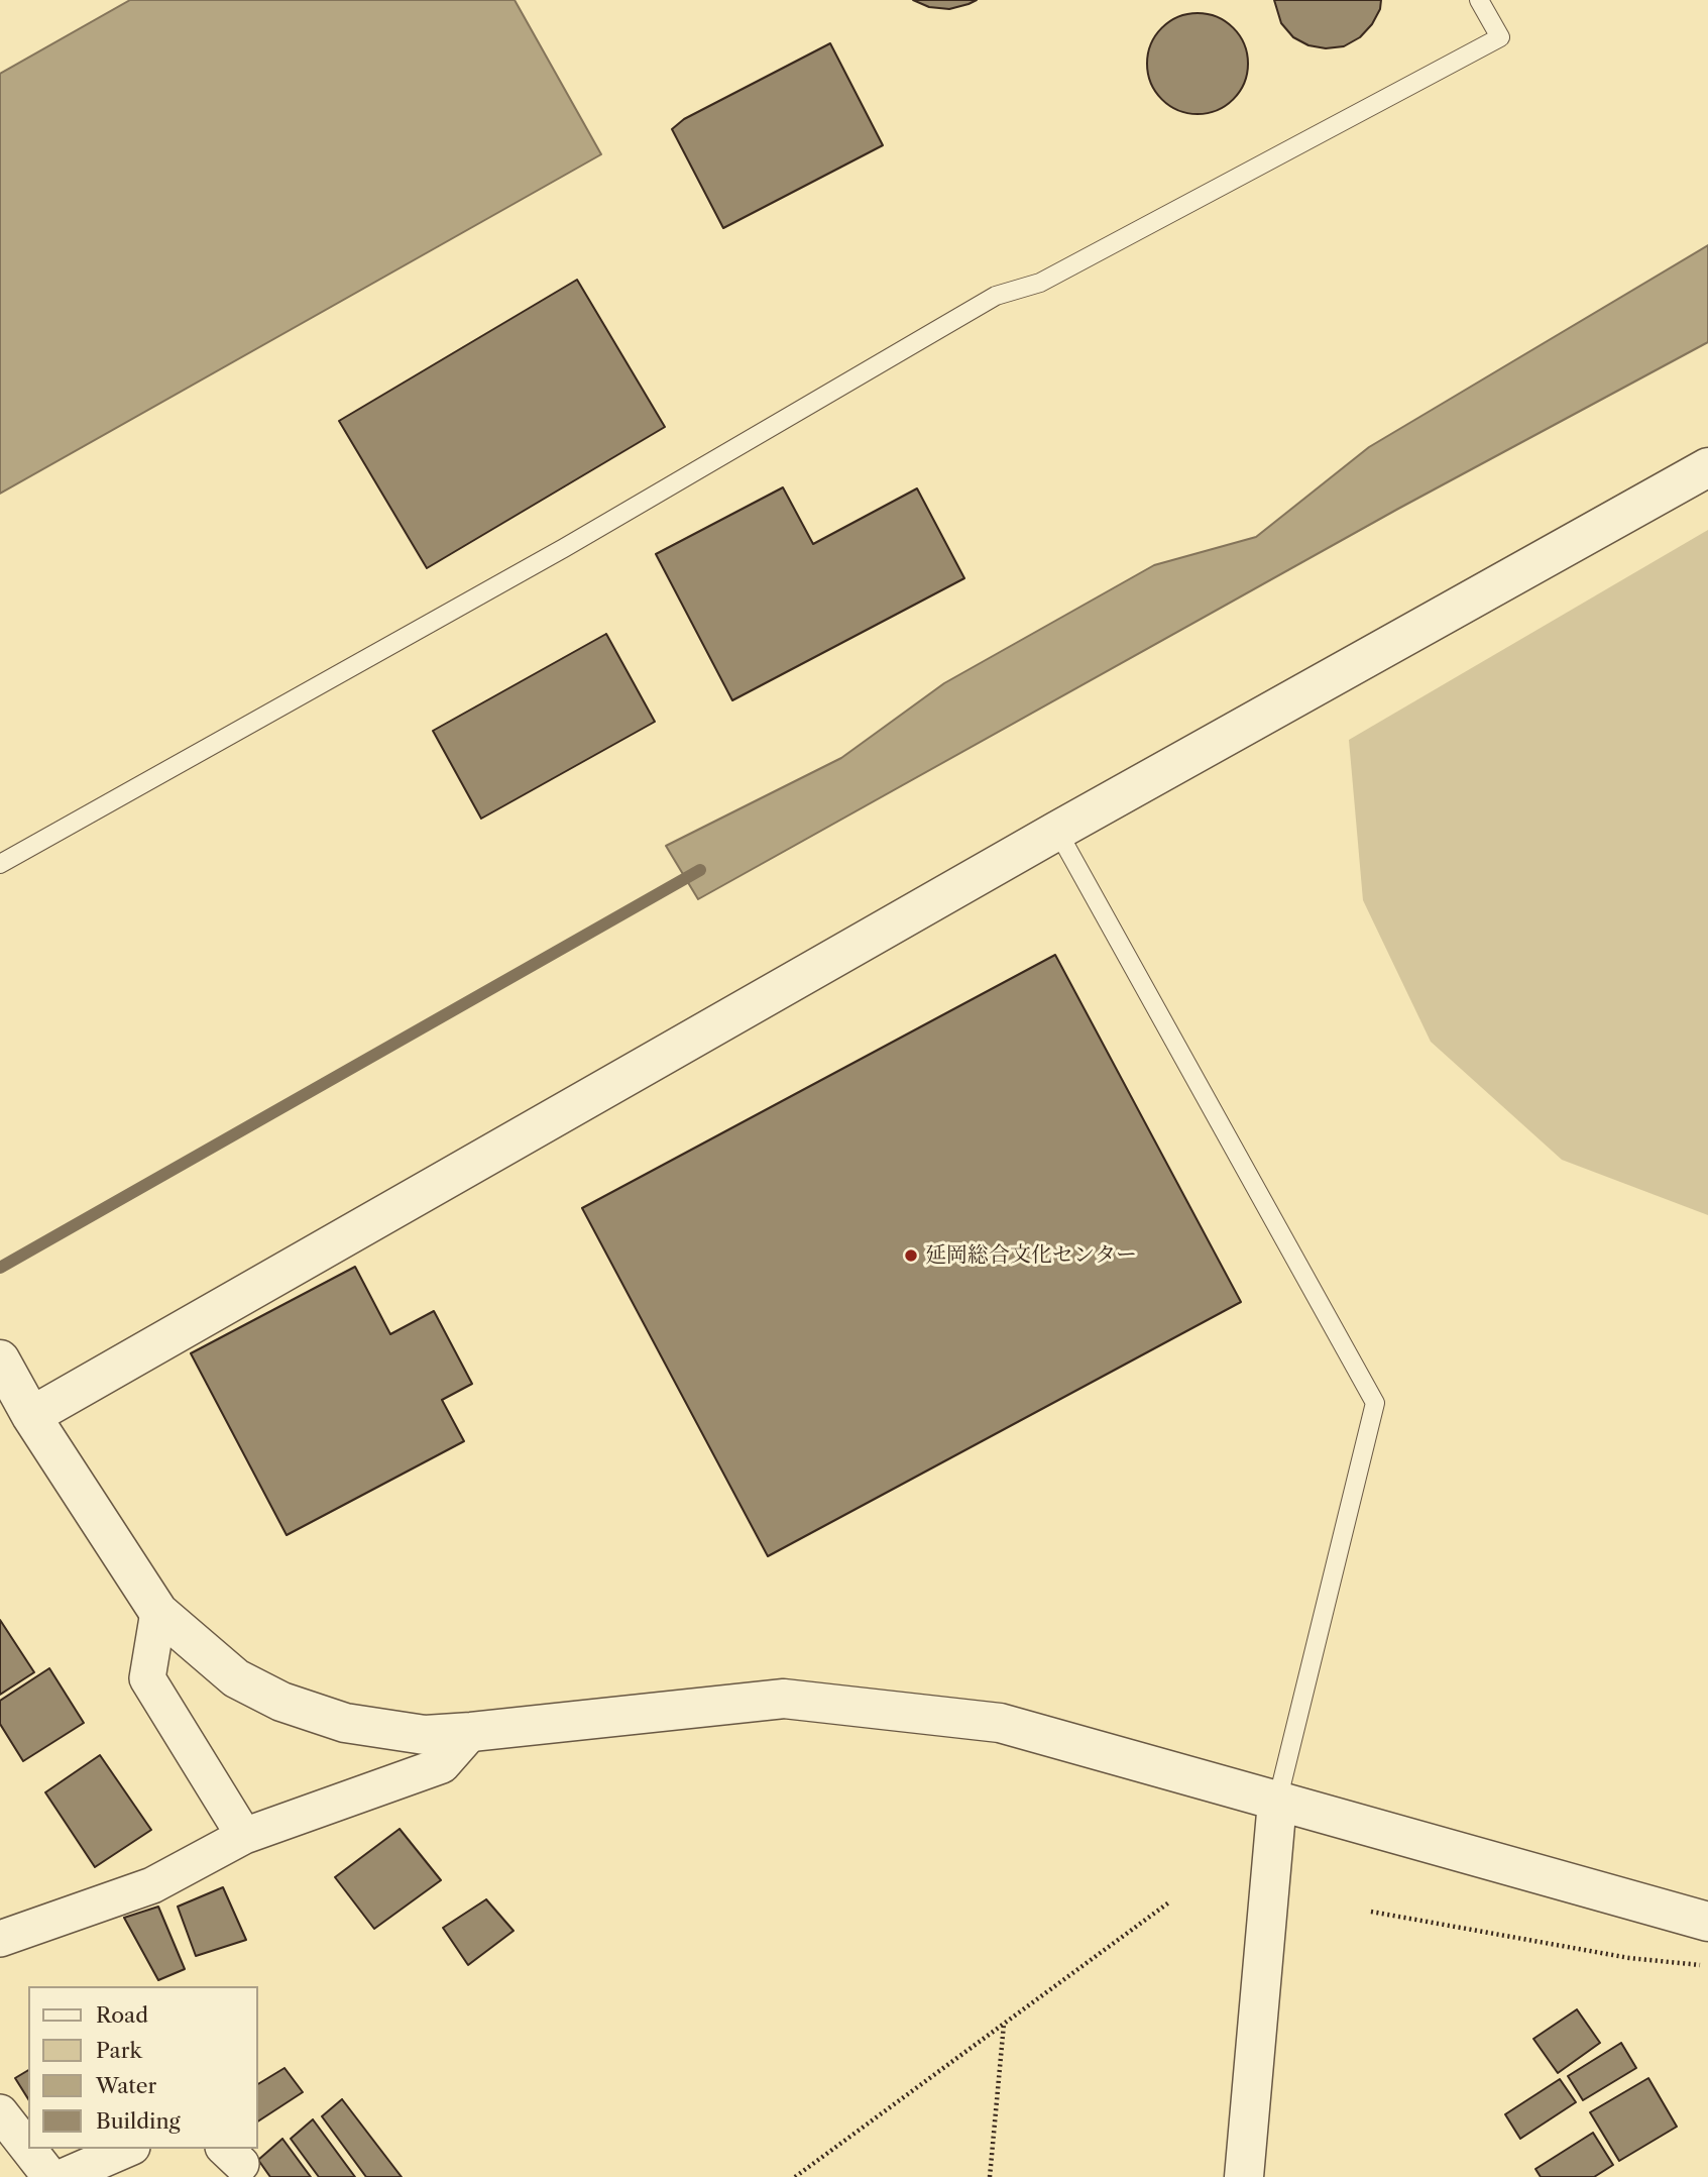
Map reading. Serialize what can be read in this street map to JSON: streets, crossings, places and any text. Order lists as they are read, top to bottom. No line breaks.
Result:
{"places":["延岡総合文化センター"],"legend":["Road","Park","Water","Building"]}
